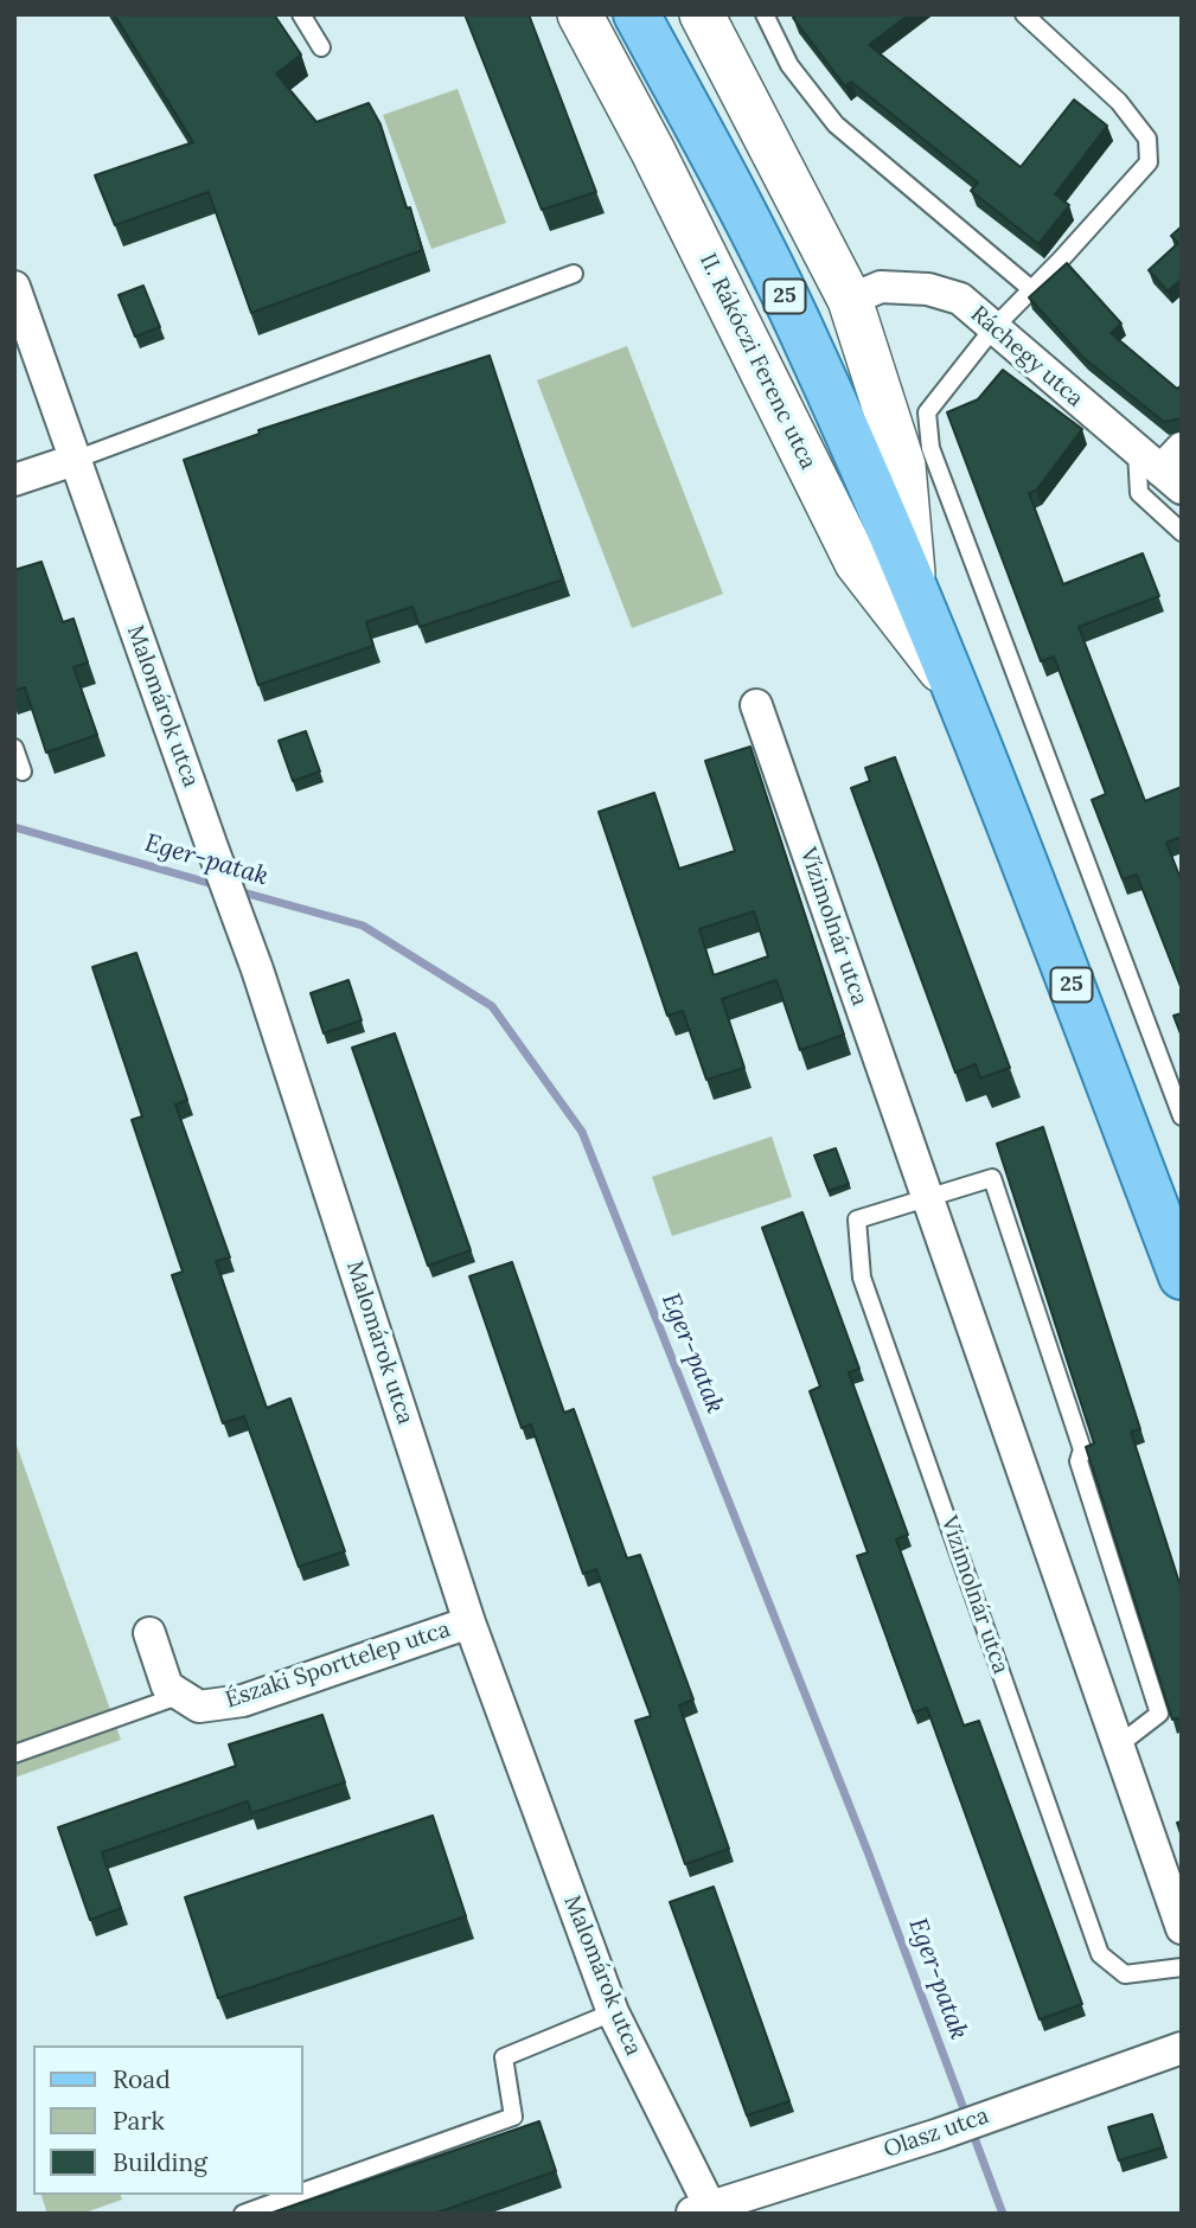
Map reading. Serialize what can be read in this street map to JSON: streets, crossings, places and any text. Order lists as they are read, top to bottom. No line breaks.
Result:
{"streets":{"main road":["25","II. Rákóczi Ferenc utca"],"street":["Ráchegy utca","Malomárok utca","Vízimolnár utca","Északi Sporttelep utca","Olasz utca"]},"crossings":[["Ráchegy utca","II. Rákóczi Ferenc utca"],["Malomárok utca","Északi Sporttelep utca"],["Malomárok utca","Olasz utca"]],"water":["Eger-patak"],"legend":["Road","Park","Building"]}
